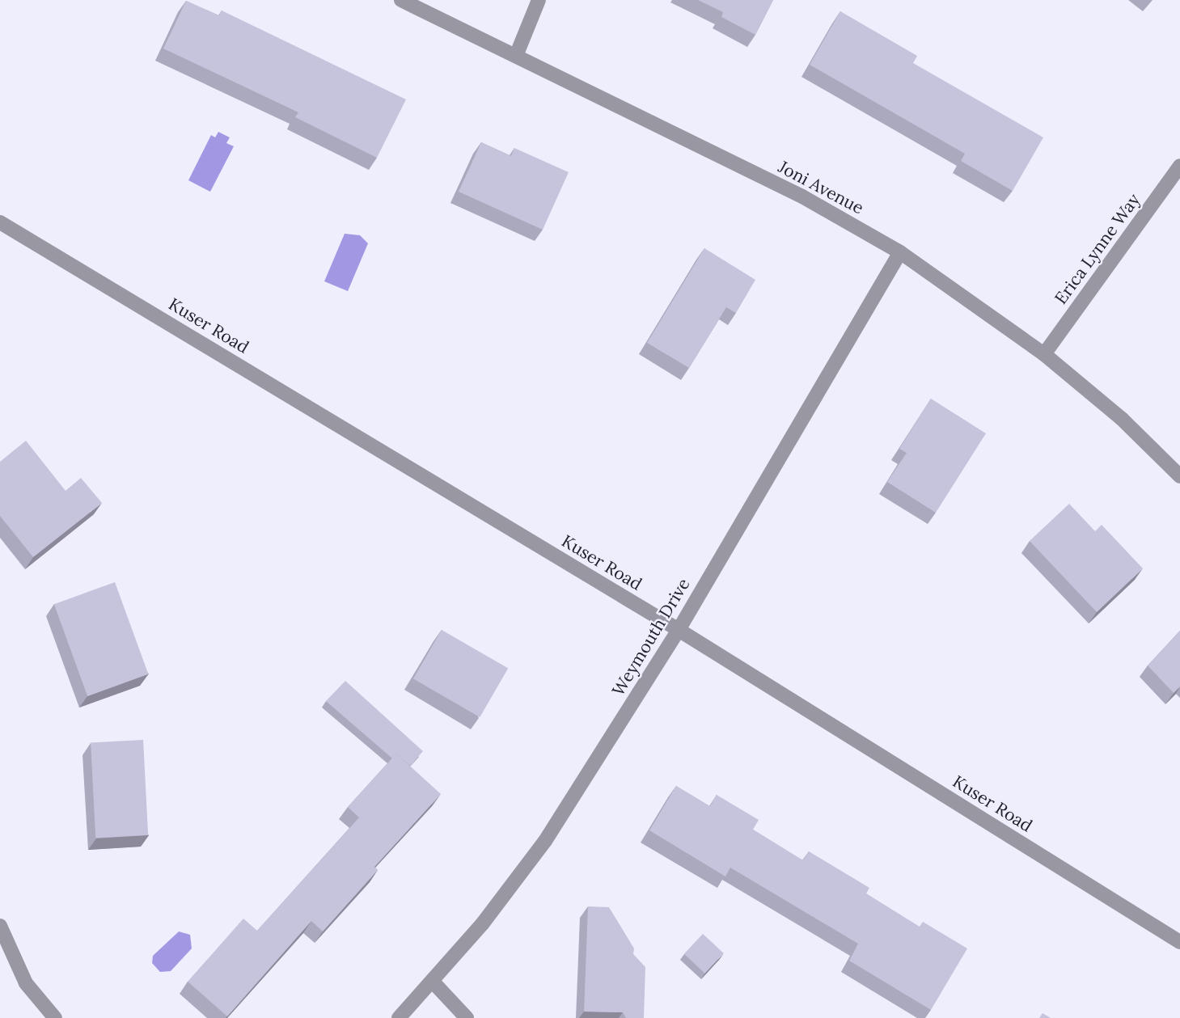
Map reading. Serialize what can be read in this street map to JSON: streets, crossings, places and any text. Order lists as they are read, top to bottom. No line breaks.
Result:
{"streets":{"street":["Joni Avenue","Erica Lynne Way","Kuser Road","Weymouth Drive"]},"crossings":[["Joni Avenue","Erica Lynne Way"],["Joni Avenue","Weymouth Drive"],["Kuser Road","Weymouth Drive"]]}
